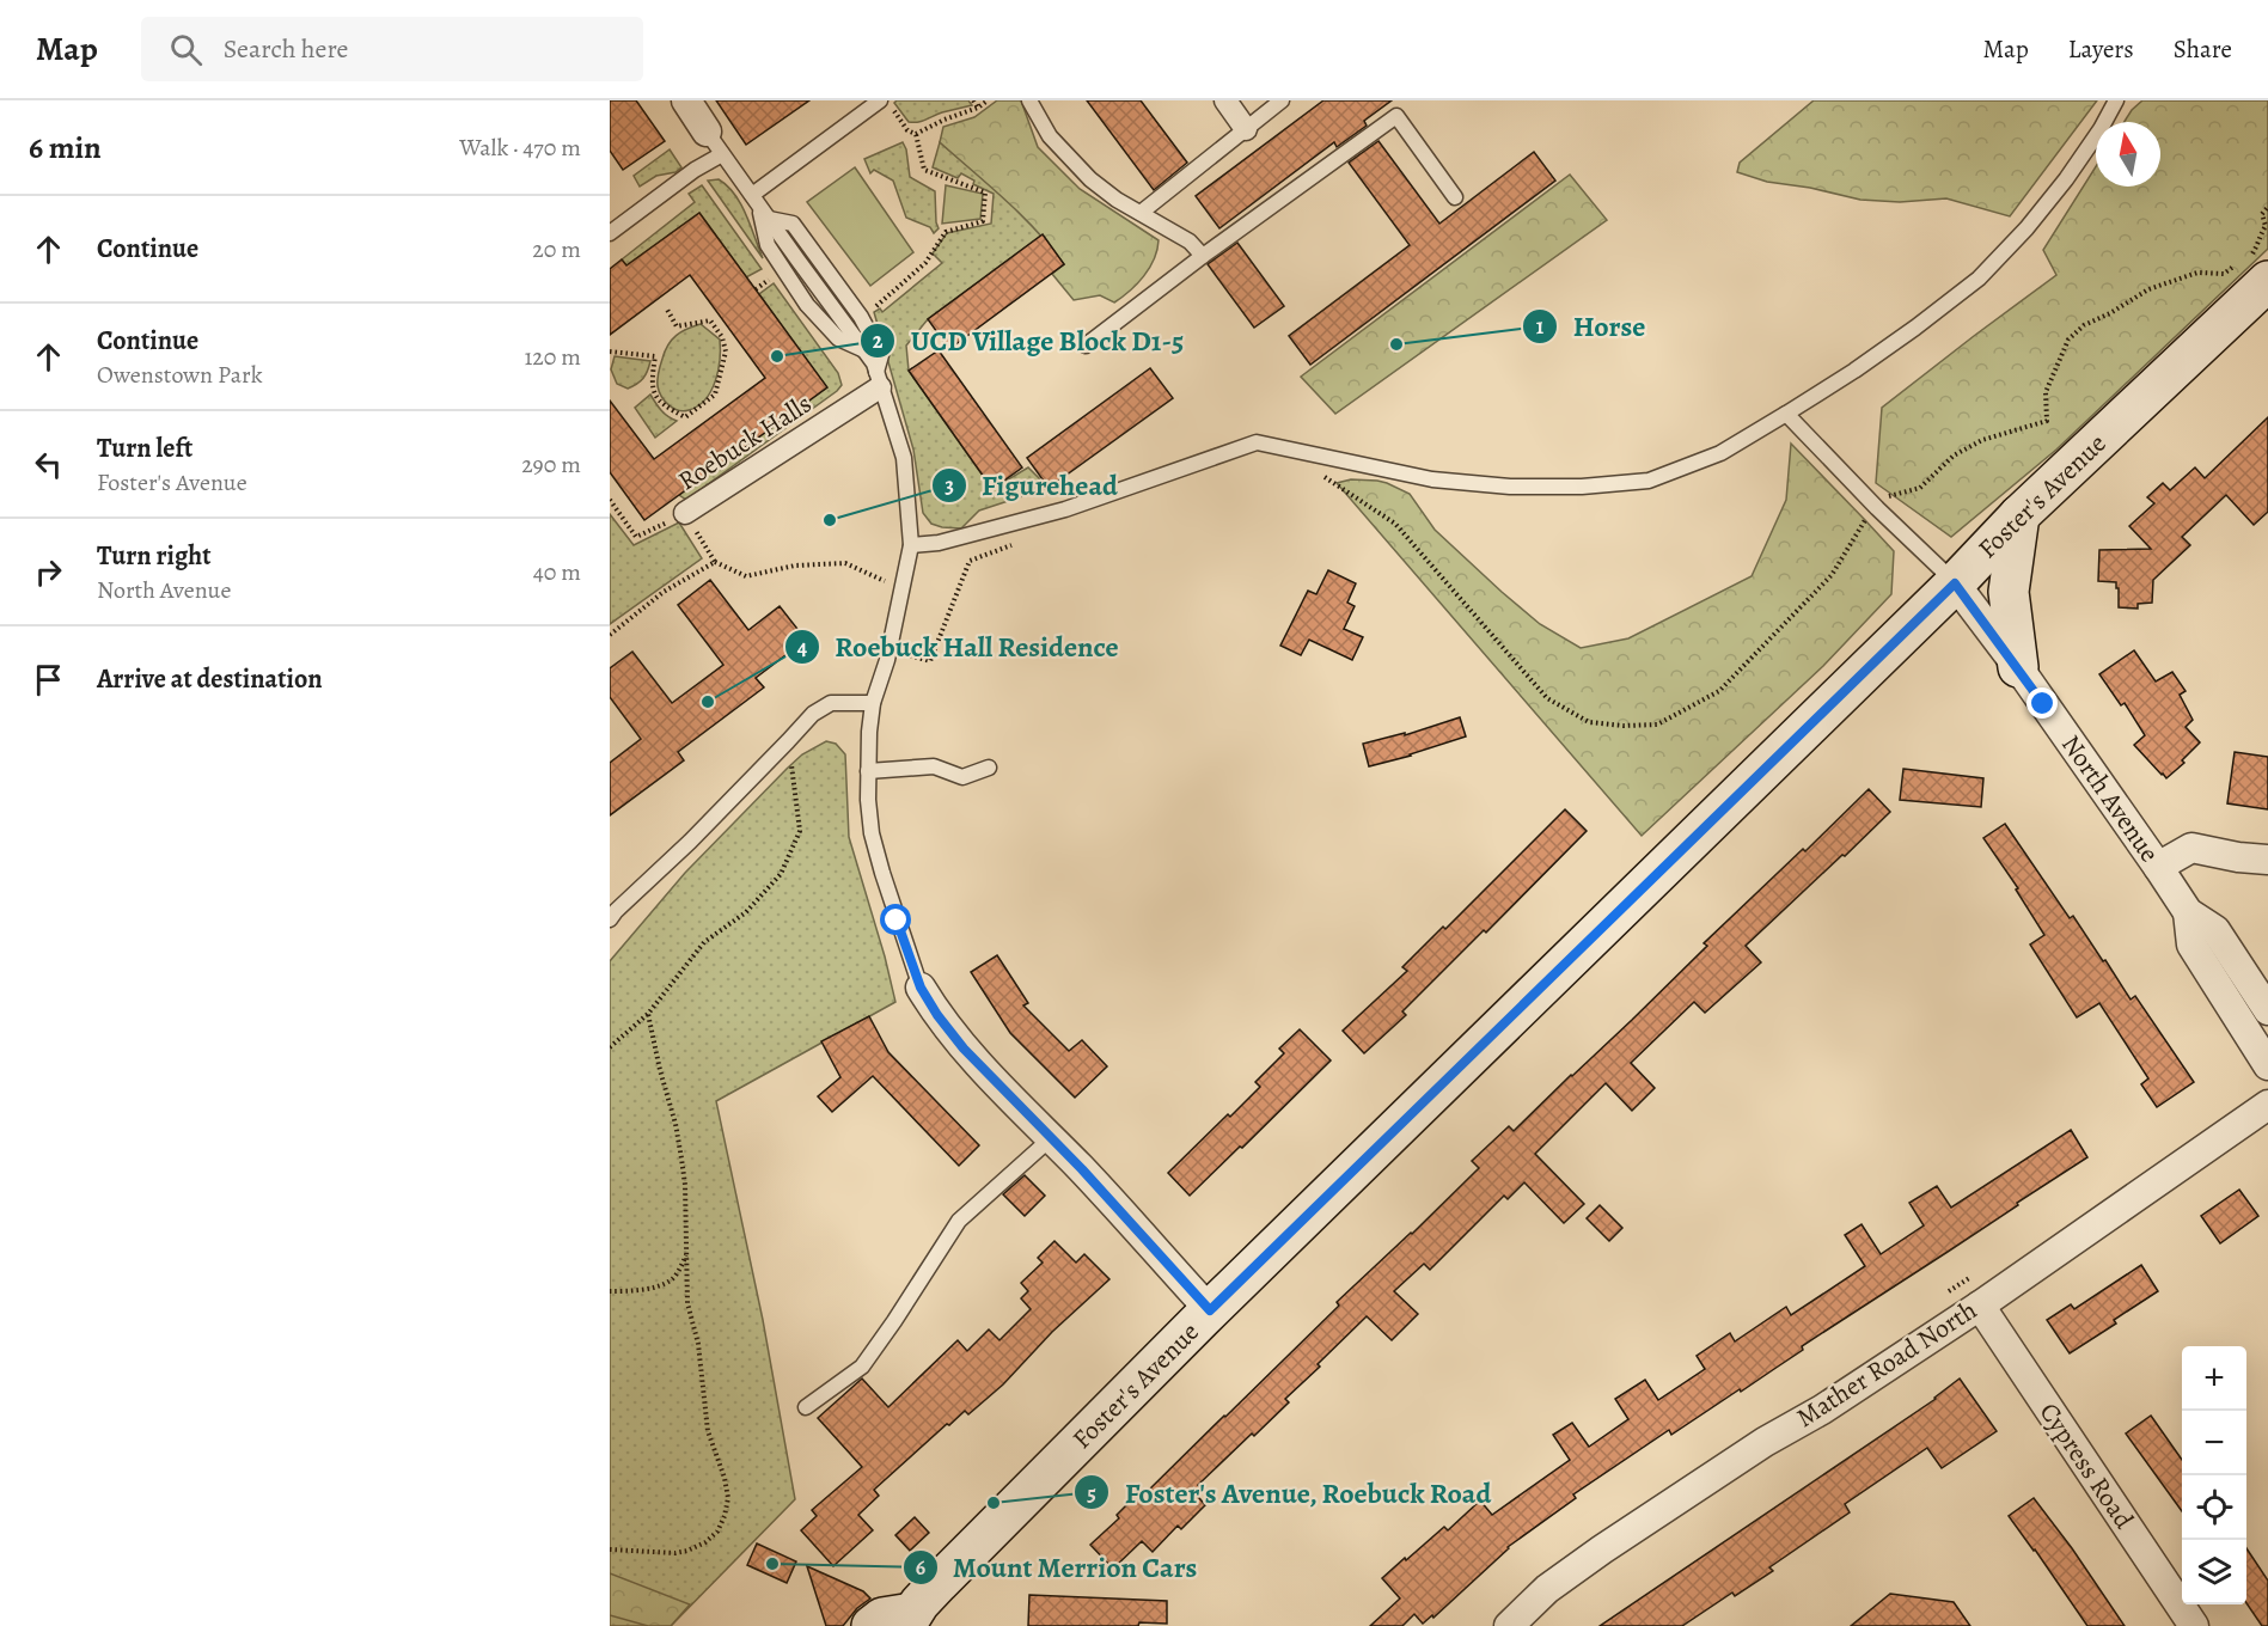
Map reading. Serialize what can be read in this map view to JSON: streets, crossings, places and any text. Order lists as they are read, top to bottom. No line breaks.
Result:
{"streets":{"main road":["Foster's Avenue"],"street":["Roebuck Halls","North Avenue","Mather Road North","Cypress Road"]},"crossings":[["Foster's Avenue","North Avenue"],["Mather Road North","Cypress Road"]],"places":["Horse","UCD Village Block D1-5","Figurehead","Roebuck Hall Residence","Foster's Avenue, Roebuck Road","Mount Merrion Cars"],"north":"top","page":{"header":"Map","search":"Search here","nav":["Map","Layers","Share"],"heading":["6 min","Walk · 470 m"],"list":[["Continue","20 m"],["Continue","Owenstown Park","120 m"],["Turn left","Foster's Avenue","290 m"],["Turn right","North Avenue","40 m"],"Arrive at destination"],"map_buttons":["+","−"]}}
